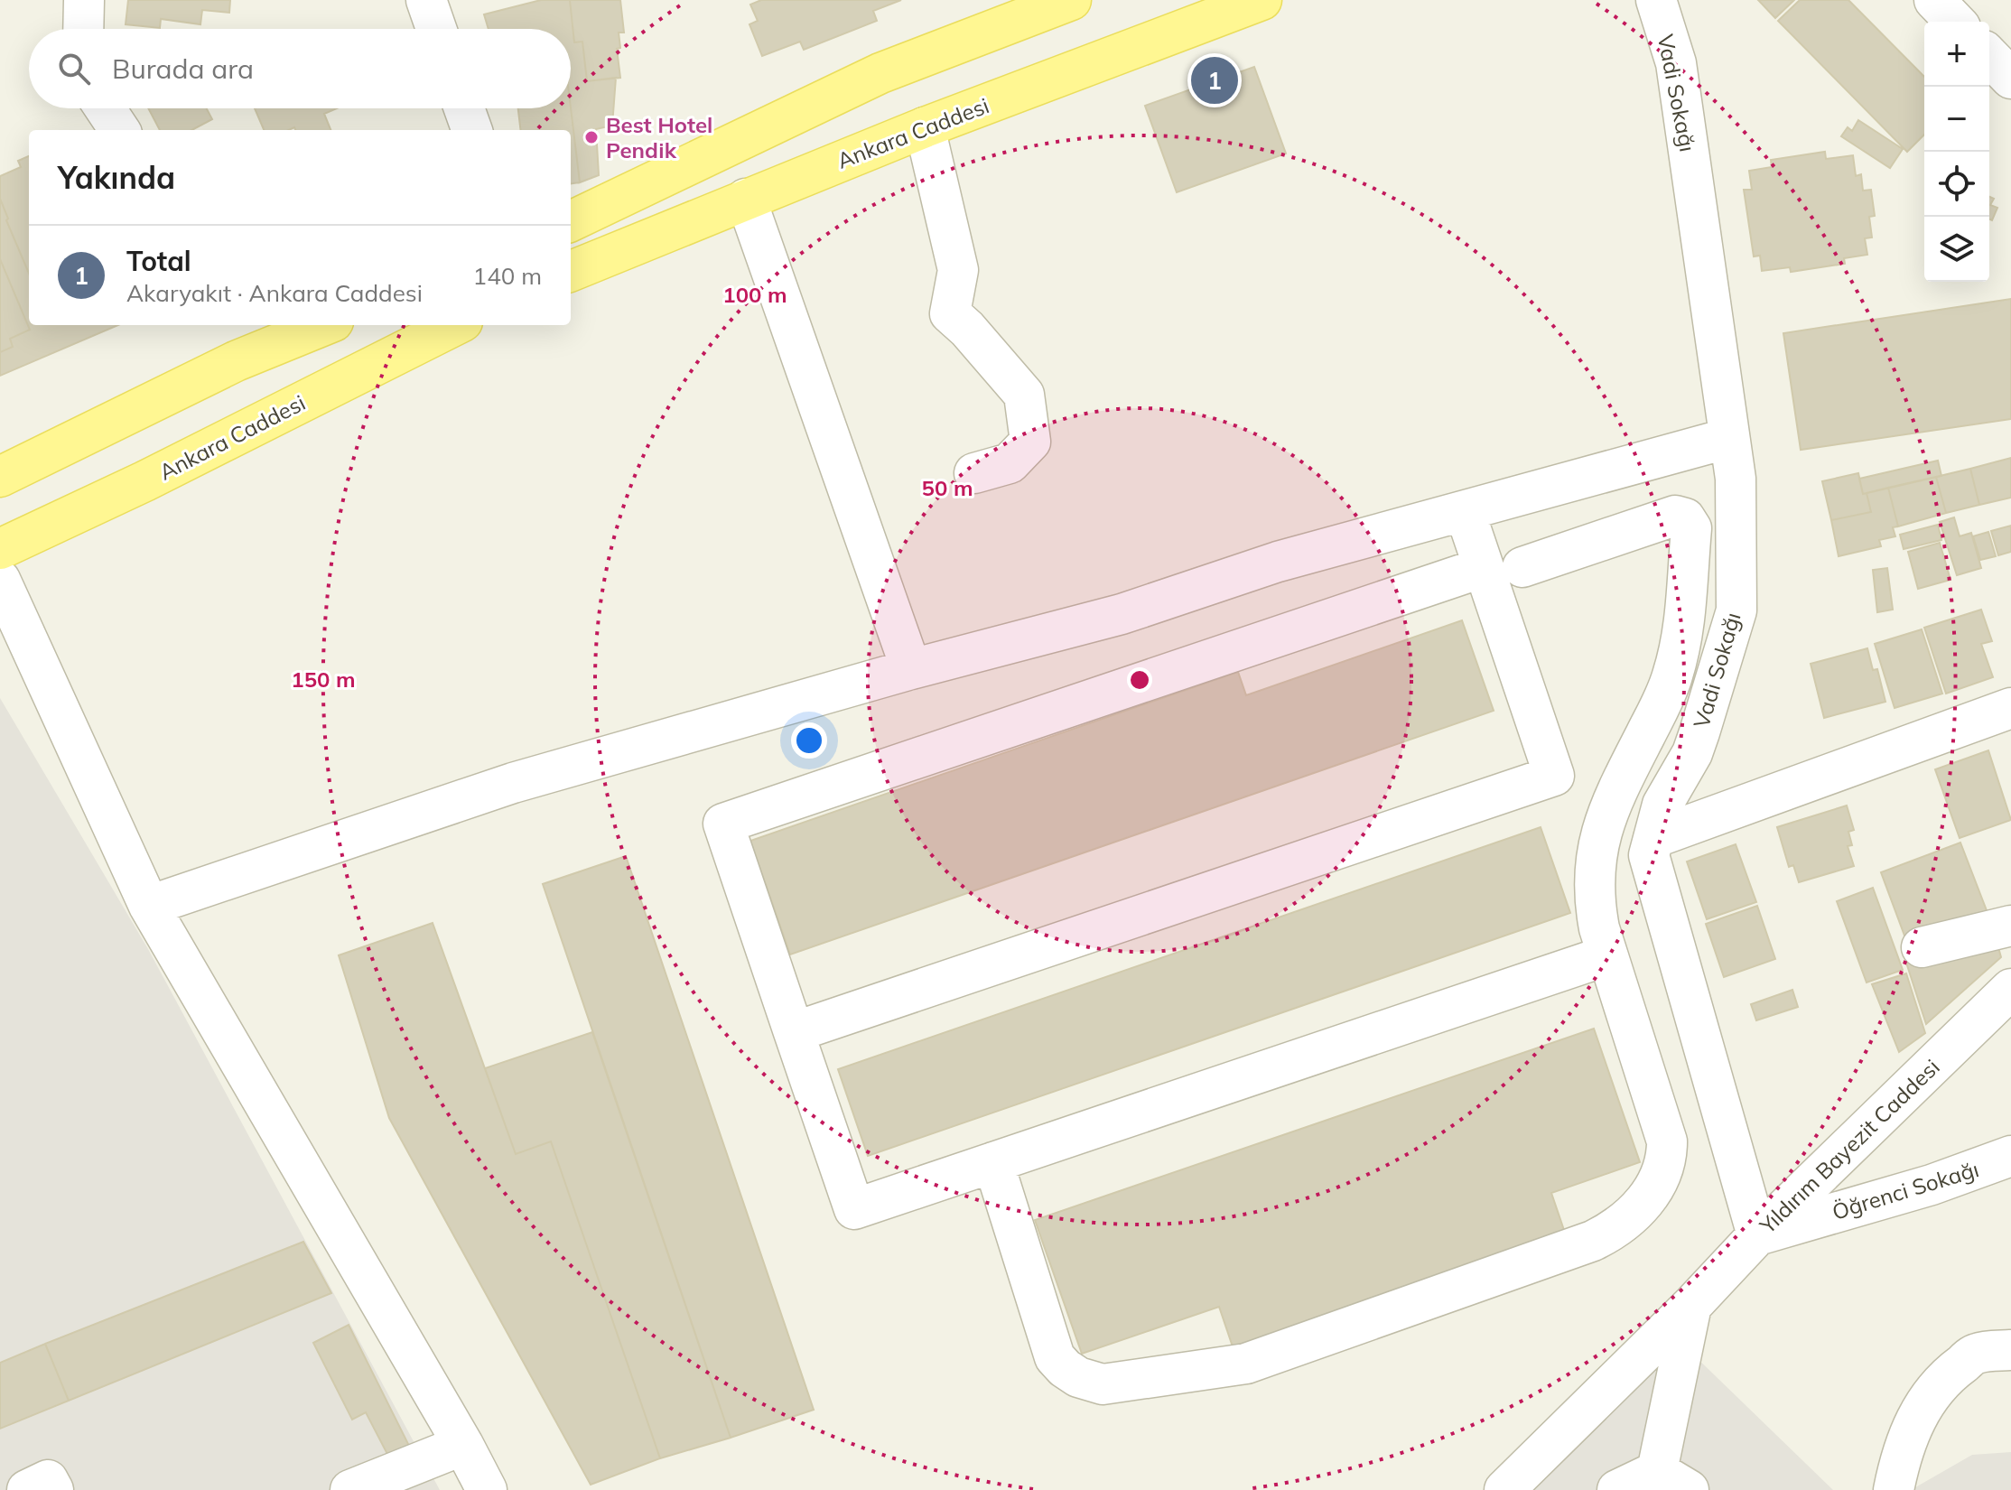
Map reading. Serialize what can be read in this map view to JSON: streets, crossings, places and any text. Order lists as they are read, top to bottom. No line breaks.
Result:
{"streets":{"main road":["Ankara Caddesi"],"street":["Vadi Sokağı","Yıldırım Bayezit Caddesi","Öğrenci Sokağı"]},"crossings":[["Vadi Sokağı","Yıldırım Bayezit Caddesi"],["Vadi Sokağı","Öğrenci Sokağı"],["Yıldırım Bayezit Caddesi","Öğrenci Sokağı"]],"places":["Best Hotel Pendik"],"page":{"map_buttons":["+","−"],"search":"Burada ara","pins":"1","heading":"Yakında","list":[{"mark":"1","name":"Total","note":"Akaryakıt · Ankara Caddesi","value":"140 m"}]},"rings":["100 m","50 m","150 m"]}
